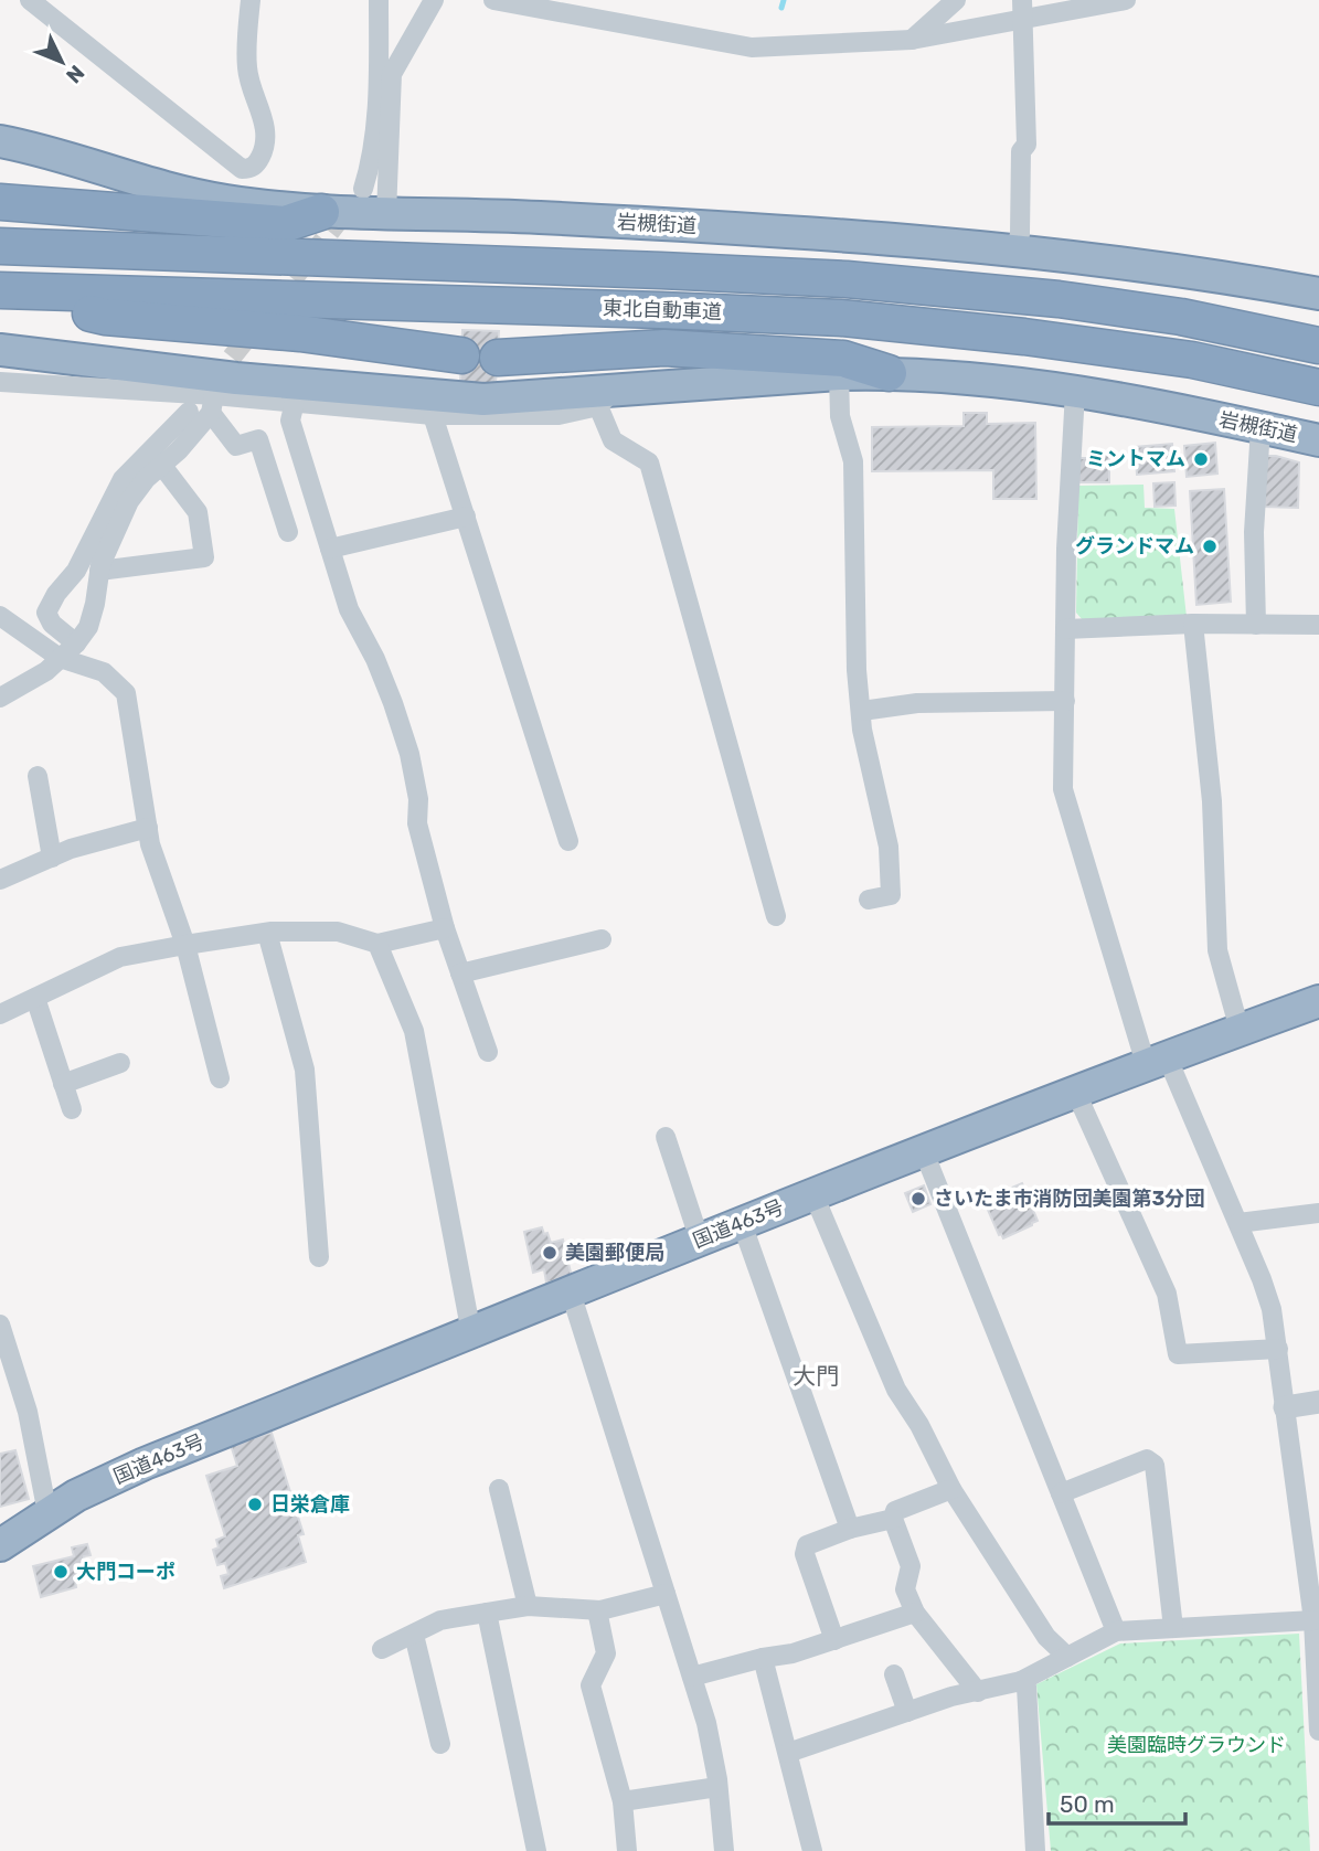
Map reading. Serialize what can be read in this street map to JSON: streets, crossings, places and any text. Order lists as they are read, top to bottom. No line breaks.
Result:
{"streets":{"highway":["岩槻街道","東北自動車道","国道463号"]},"districts":["大門"],"parks":["美園臨時グラウンド"],"places":["ミントマム","グランドマム","さいたま市消防団美園第3分団","美園郵便局","日栄倉庫","大門コーポ"],"scale_bar":"50 m","north":"bottom right"}
